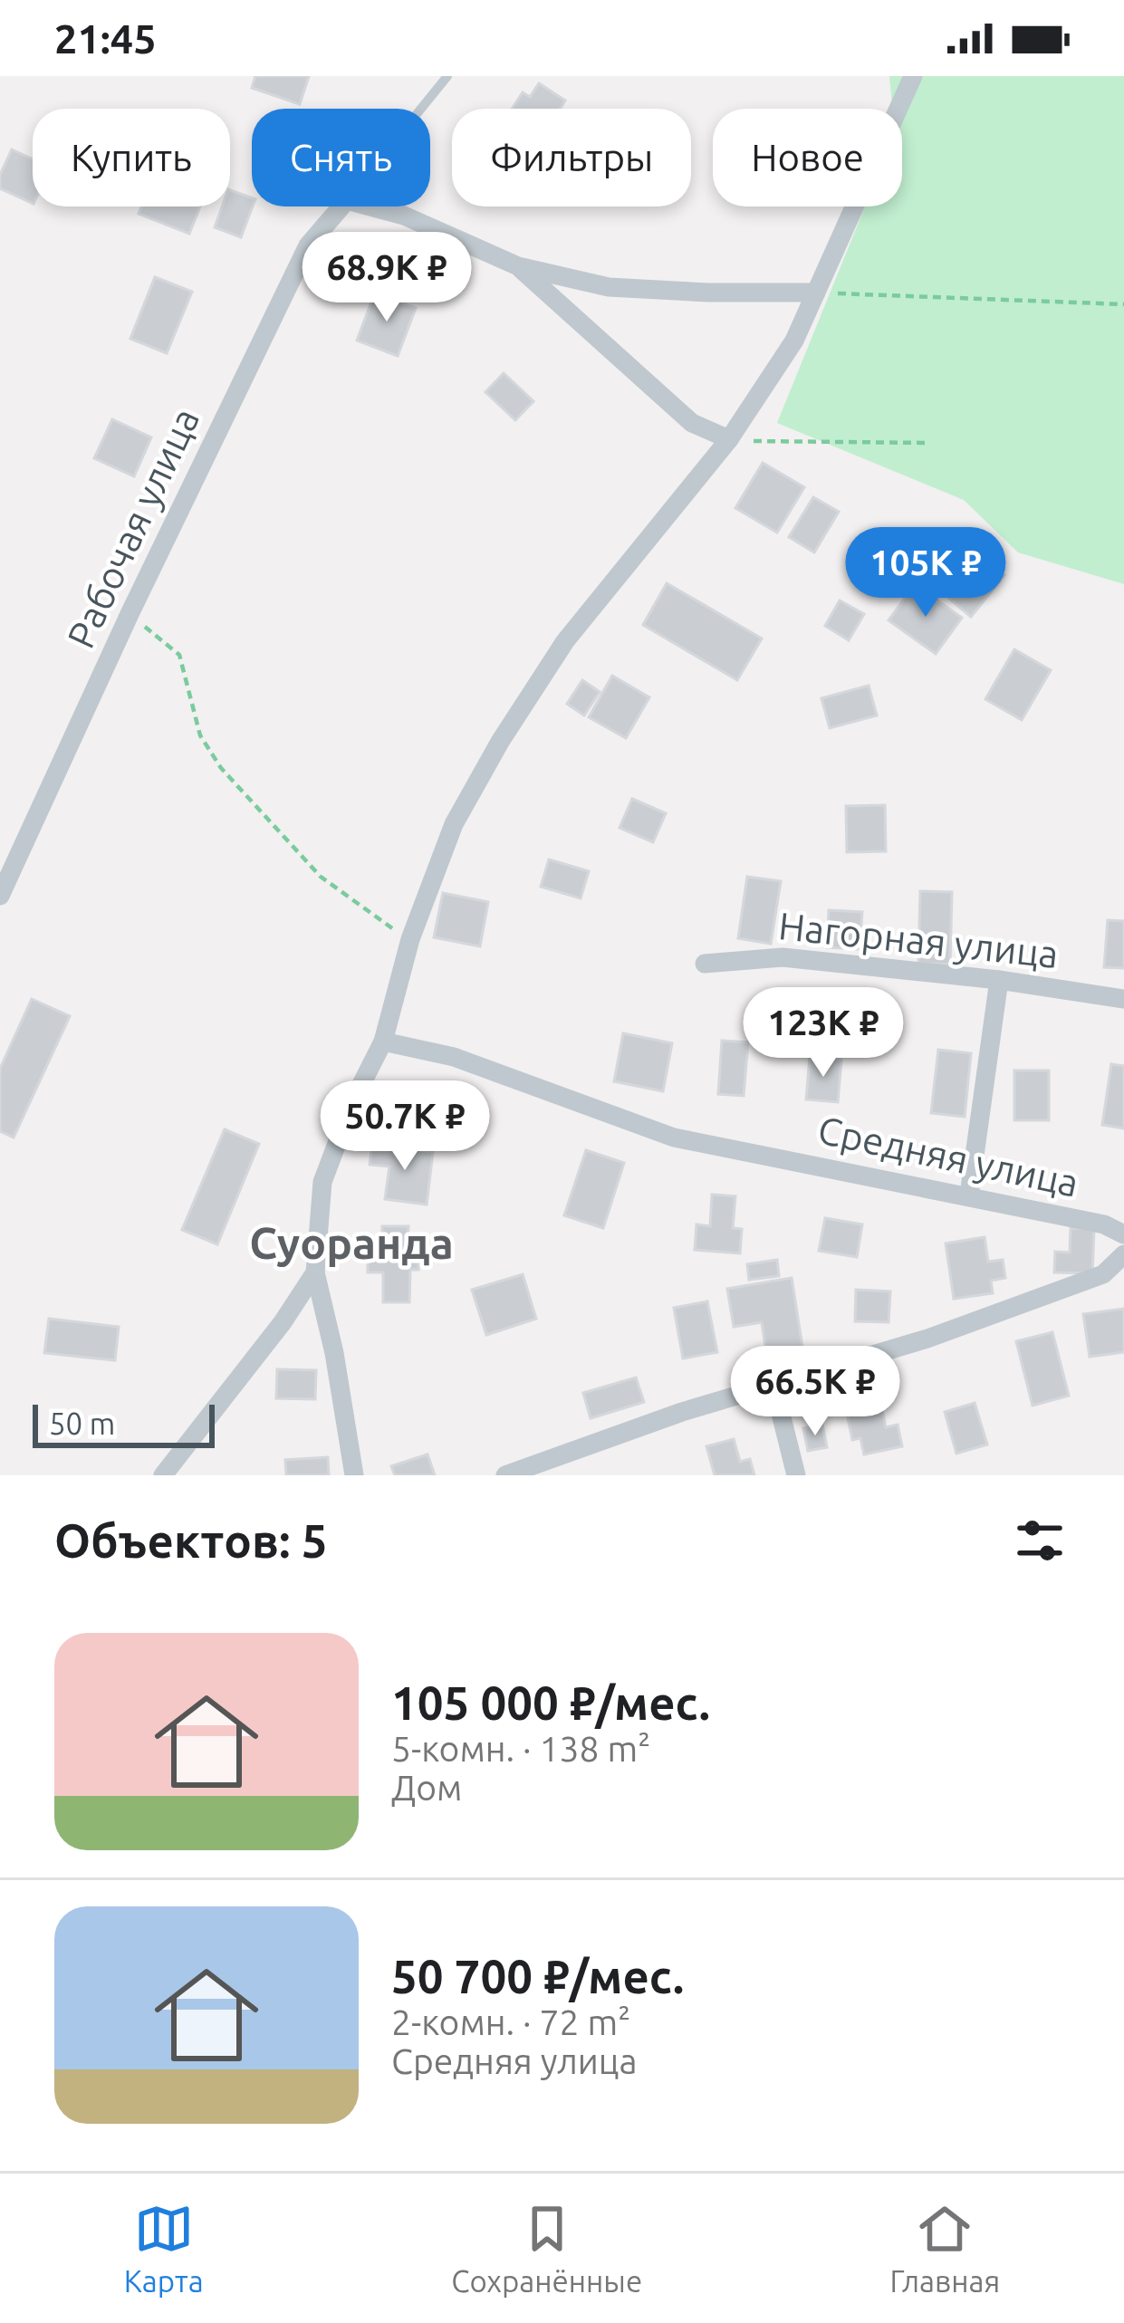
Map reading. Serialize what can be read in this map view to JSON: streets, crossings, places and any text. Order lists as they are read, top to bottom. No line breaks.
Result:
{"streets":{"street":["Рабочая улица","Нагорная улица","Средняя улица"]},"districts":["Суоранда"],"scale_bar":"50 m","page":{"status":"21:45","chip":["Купить","Снять","Фильтры","Новое"],"price":["68.9K ₽","105K ₽","123K ₽","50.7K ₽","66.5K ₽"],"scale":"50 m","heading":"Объектов: 5","list":[{"name":"105 000 ₽/мес.","note":"5-комн. · 138 m² · Дом"},{"name":"50 700 ₽/мес.","note":"2-комн. · 72 m² · Средняя улица"}],"tabs":["Карта","Сохранённые","Главная"]}}
